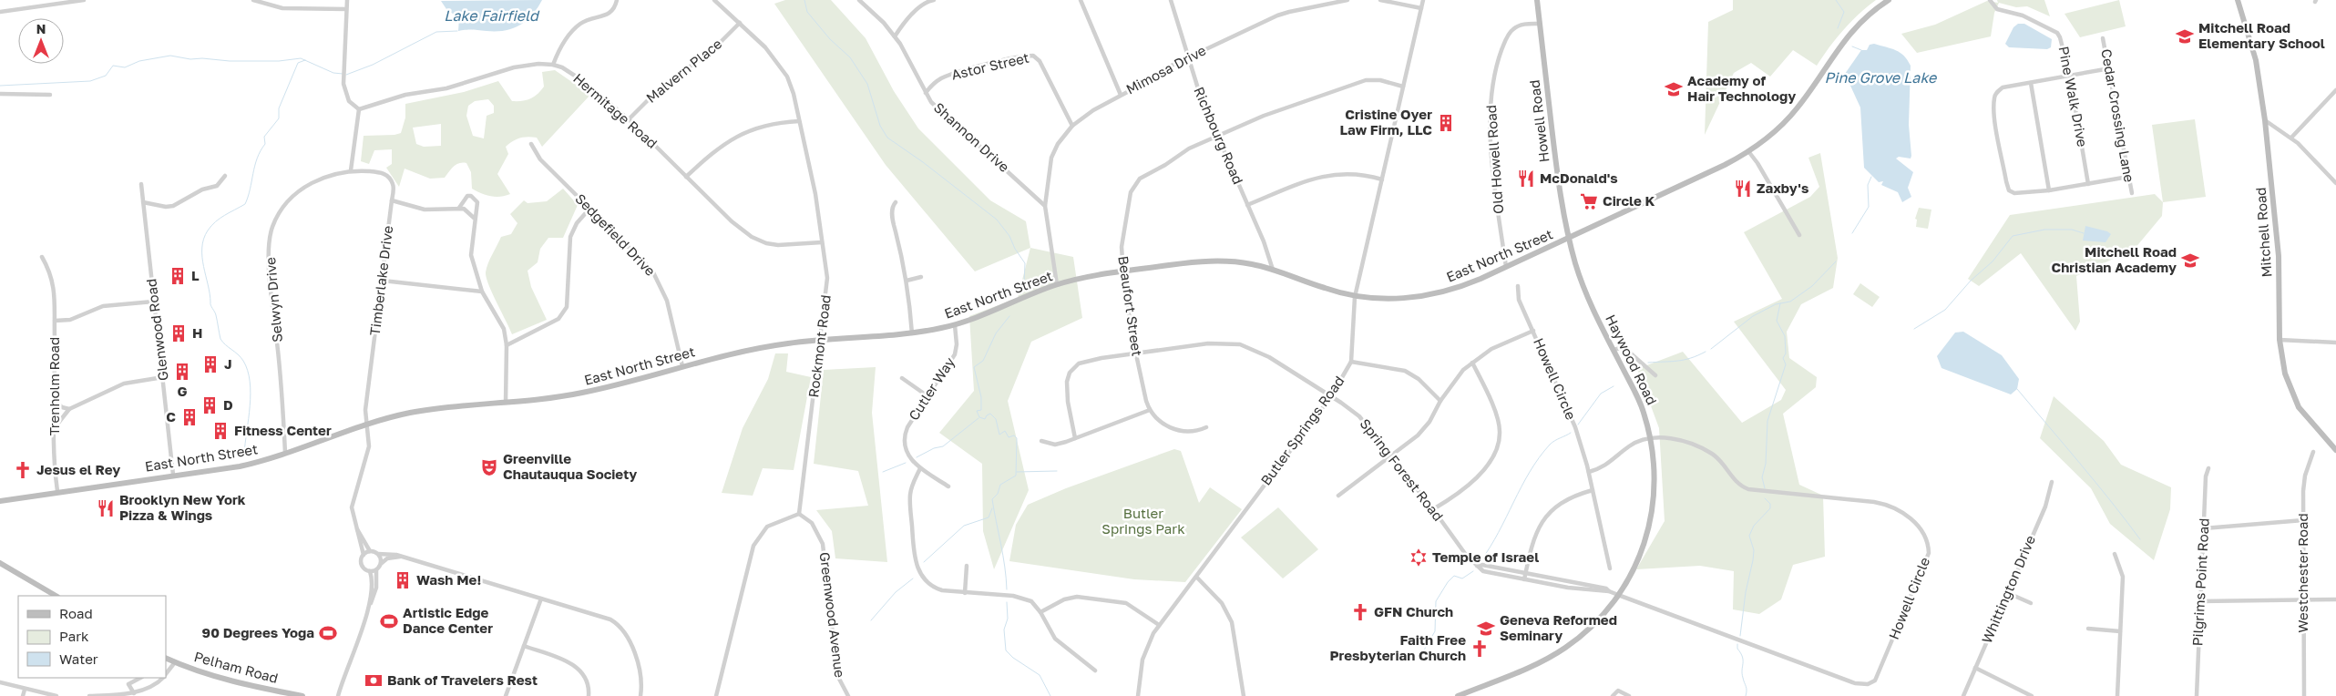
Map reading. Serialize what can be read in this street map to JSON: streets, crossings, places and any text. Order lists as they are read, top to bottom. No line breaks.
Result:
{"streets":{"main road":["Howell Road","Mitchell Road","East North Street","Haywood Road","Pelham Road"],"street":["Astor Street","Mimosa Drive","Malvern Place","Pine Walk Drive","Hermitage Road","Cedar Crossing Lane","Richbourg Road","Shannon Drive","Old Howell Road","Sedgefield Drive","Timberlake Drive","Selwyn Drive","Beaufort Street","Glenwood Road","Rockmont Road","Howell Circle","Trenholm Road","Cutler Way","Butler Springs Road","Spring Forest Road","Westchester Road","Pilgrims Point Road","Whittington Drive","Greenwood Avenue"]},"crossings":[["Astor Street","Mimosa Drive"],["Astor Street","Shannon Drive"],["Mimosa Drive","Richbourg Road"],["Mimosa Drive","Shannon Drive"],["Malvern Place","Hermitage Road"],["Malvern Place","Rockmont Road"],["Hermitage Road","Rockmont Road"],["Howell Road","Old Howell Road"],["Howell Road","East North Street"],["Howell Road","Haywood Road"],["Richbourg Road","East North Street"],["Richbourg Road","Beaufort Street"],["Old Howell Road","East North Street"],["Sedgefield Drive","East North Street"],["East North Street","Timberlake Drive"],["East North Street","Selwyn Drive"],["East North Street","Beaufort Street"],["East North Street","Glenwood Road"],["East North Street","Rockmont Road"],["East North Street","Haywood Road"],["East North Street","Trenholm Road"],["East North Street","Cutler Way"],["East North Street","Butler Springs Road"],["Timberlake Drive","Selwyn Drive"],["Beaufort Street","Butler Springs Road"],["Beaufort Street","Spring Forest Road"],["Rockmont Road","Greenwood Avenue"],["Haywood Road","Howell Circle"],["Haywood Road","Spring Forest Road"],["Howell Circle","Spring Forest Road"],["Butler Springs Road","Spring Forest Road"]],"water":["Lake Fairfield","Pine Grove Lake"],"parks":["Butler Springs Park"],"places":{"school or university":["Mitchell Road Elementary School","Academy of Hair Technology","Mitchell Road Christian Academy","Geneva Reformed Seminary"],"building":["Cristine Oyer Law Firm, LLC","L","H","J","G","D","C","Fitness Center","Wash Me!"],"restaurant":["McDonald's","Zaxby's","Brooklyn New York Pizza & Wings"],"supermarket":["Circle K"],"theatre":["Greenville Chautauqua Society"],"church":["Jesus el Rey","GFN Church","Faith Free Presbyterian Church"],"synagogue":["Temple of Israel"],"sports":["Artistic Edge Dance Center","90 Degrees Yoga"],"bank":["Bank of Travelers Rest"]},"legend":["Road","Park","Water"],"north":"top"}
